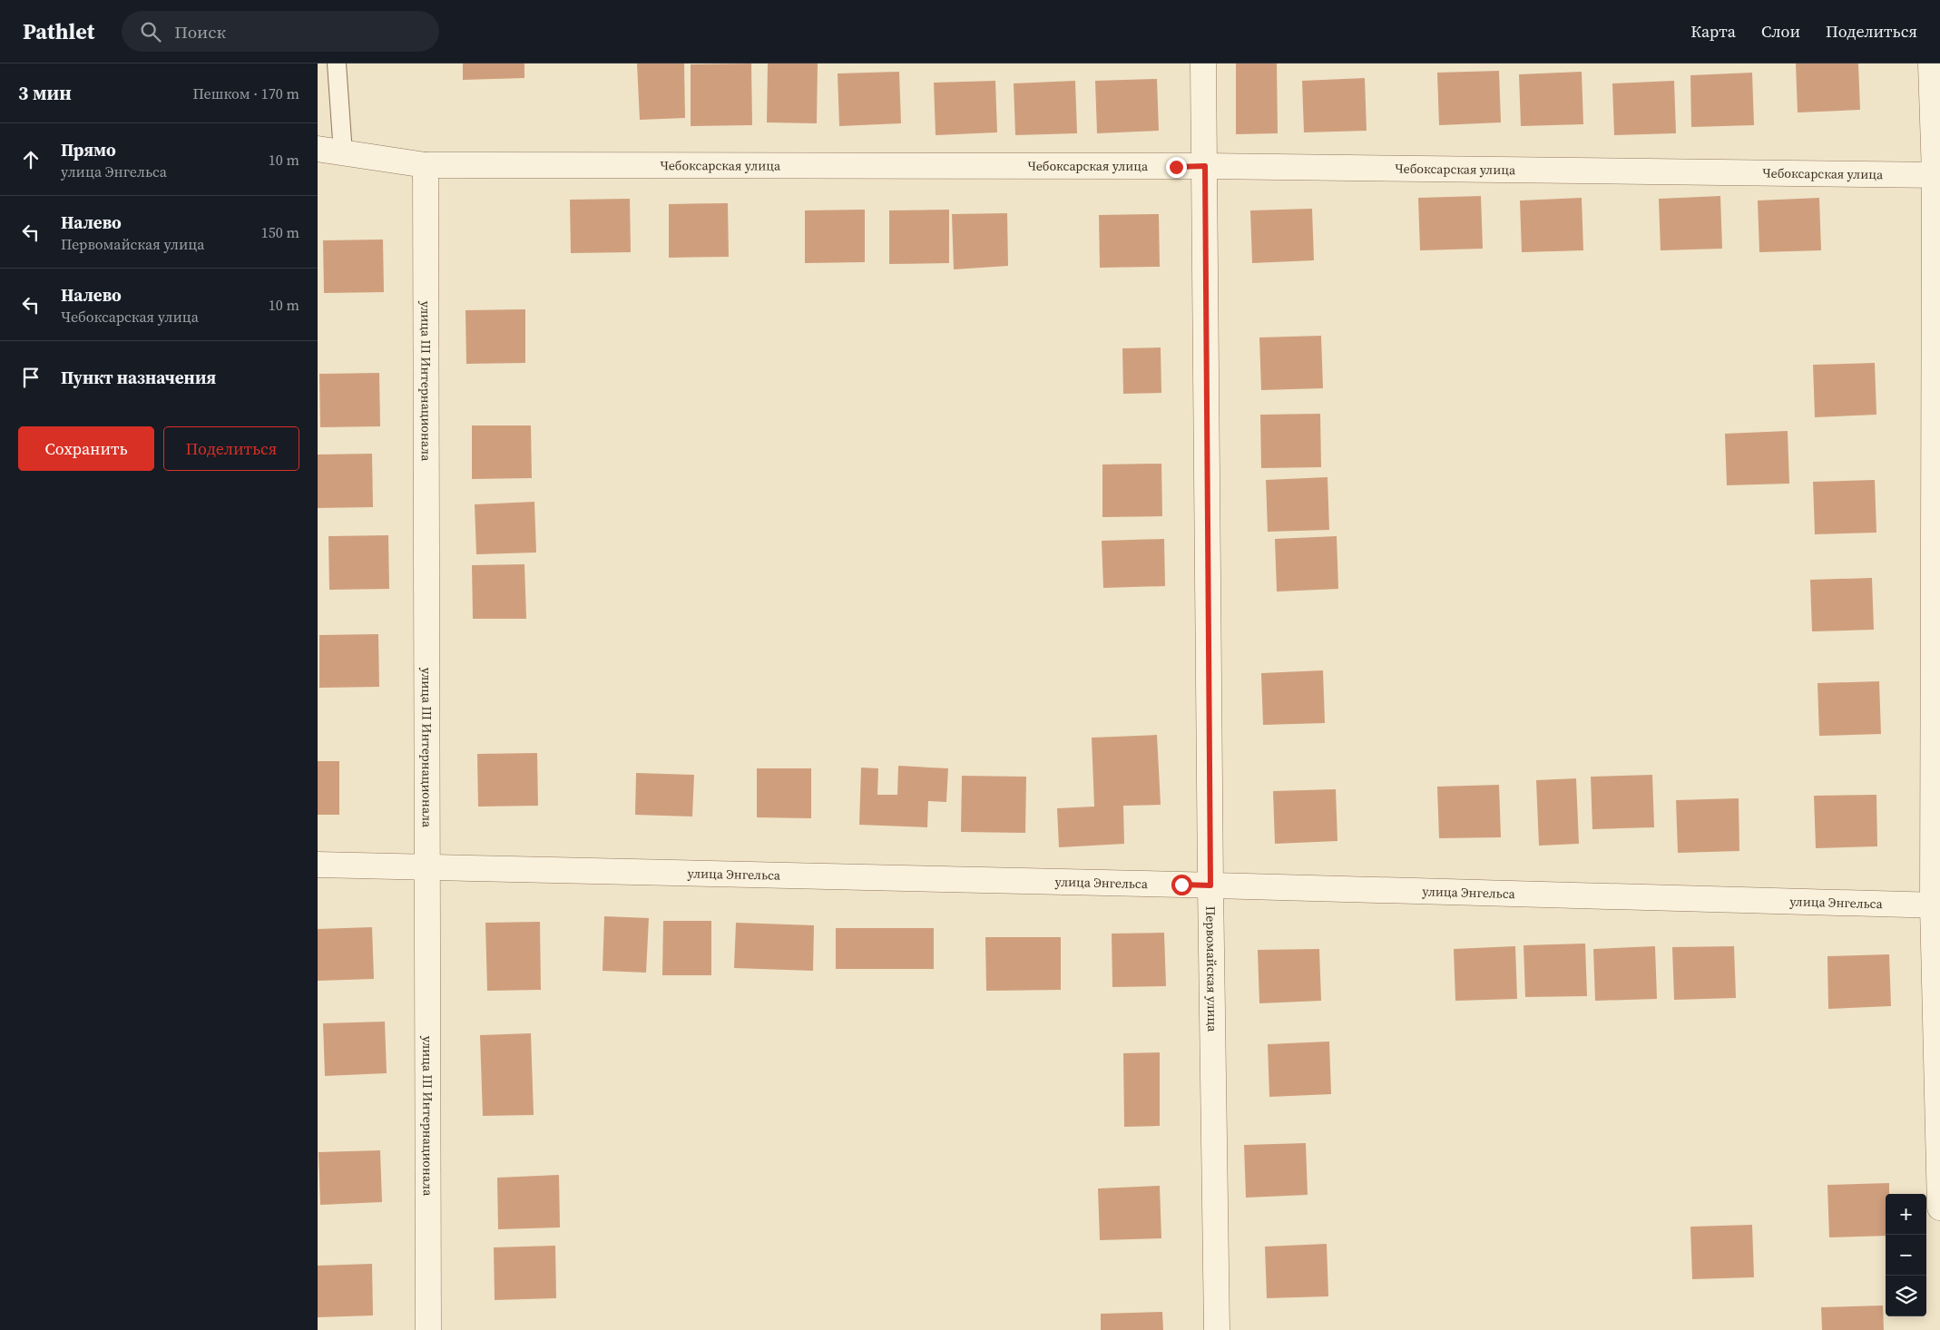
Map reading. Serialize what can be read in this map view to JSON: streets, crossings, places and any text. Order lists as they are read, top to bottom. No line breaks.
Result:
{"streets":{"street":["Чебоксарская улица","улица III Интернационала","улица Энгельса","Первомайская улица"]},"crossings":[["Чебоксарская улица","улица III Интернационала"],["Чебоксарская улица","Первомайская улица"],["улица III Интернационала","улица Энгельса"],["улица Энгельса","Первомайская улица"]],"page":{"header":"Pathlet","search":"Поиск","nav":["Карта","Слои","Поделиться"],"heading":["3 мин","Пешком · 170 m"],"list":[["Прямо","улица Энгельса","10 m"],["Налево","Первомайская улица","150 m"],["Налево","Чебоксарская улица","10 m"],"Пункт назначения"],"buttons":["Сохранить","Поделиться"],"map_buttons":["+","−"]}}
